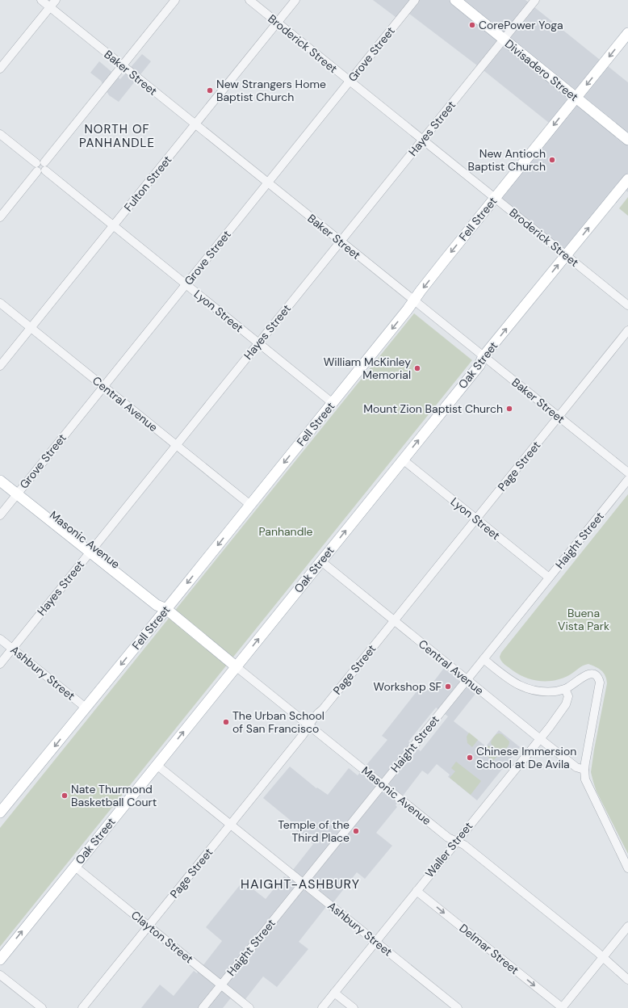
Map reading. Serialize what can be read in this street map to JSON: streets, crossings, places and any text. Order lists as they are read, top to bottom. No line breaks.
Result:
{"streets":{"main road":["Divisadero Street","Fell Street","Oak Street","Masonic Avenue"],"street":["Broderick Street","Grove Street","Baker Street","Hayes Street","Fulton Street","Lyon Street","Central Avenue","Page Street","Haight Street","Ashbury Street","Waller Street","Clayton Street","Delmar Street"]},"crossings":[["Broderick Street","Grove Street"],["Broderick Street","Hayes Street"],["Broderick Street","Fulton Street"],["Broderick Street","Fell Street"],["Broderick Street","Oak Street"],["Grove Street","Baker Street"],["Grove Street","Lyon Street"],["Grove Street","Central Avenue"],["Grove Street","Masonic Avenue"],["Divisadero Street","Hayes Street"],["Divisadero Street","Fell Street"],["Baker Street","Hayes Street"],["Baker Street","Fulton Street"],["Baker Street","Fell Street"],["Baker Street","Oak Street"],["Baker Street","Page Street"],["Hayes Street","Lyon Street"],["Hayes Street","Central Avenue"],["Hayes Street","Masonic Avenue"],["Hayes Street","Ashbury Street"],["Fulton Street","Lyon Street"],["Fulton Street","Central Avenue"],["Fell Street","Lyon Street"],["Fell Street","Central Avenue"],["Fell Street","Masonic Avenue"],["Fell Street","Ashbury Street"],["Lyon Street","Oak Street"],["Lyon Street","Page Street"],["Lyon Street","Haight Street"],["Oak Street","Central Avenue"],["Oak Street","Masonic Avenue"],["Oak Street","Ashbury Street"],["Oak Street","Clayton Street"],["Central Avenue","Page Street"],["Central Avenue","Haight Street"],["Central Avenue","Waller Street"],["Page Street","Masonic Avenue"],["Page Street","Ashbury Street"],["Page Street","Clayton Street"],["Masonic Avenue","Haight Street"],["Masonic Avenue","Waller Street"],["Haight Street","Ashbury Street"],["Haight Street","Clayton Street"],["Ashbury Street","Waller Street"],["Waller Street","Delmar Street"]],"one_way":["Fell Street","Oak Street","Delmar Street"],"districts":["NORTH OF PANHANDLE","HAIGHT-ASHBURY"],"parks":["Panhandle","Buena Vista Park"],"places":["CorePower Yoga","New Strangers Home Baptist Church","New Antioch Baptist Church","William McKinley Memorial","Mount Zion Baptist Church","Workshop SF","The Urban School of San Francisco","Chinese Immersion School at De Avila","Nate Thurmond Basketball Court","Temple of the Third Place"]}
